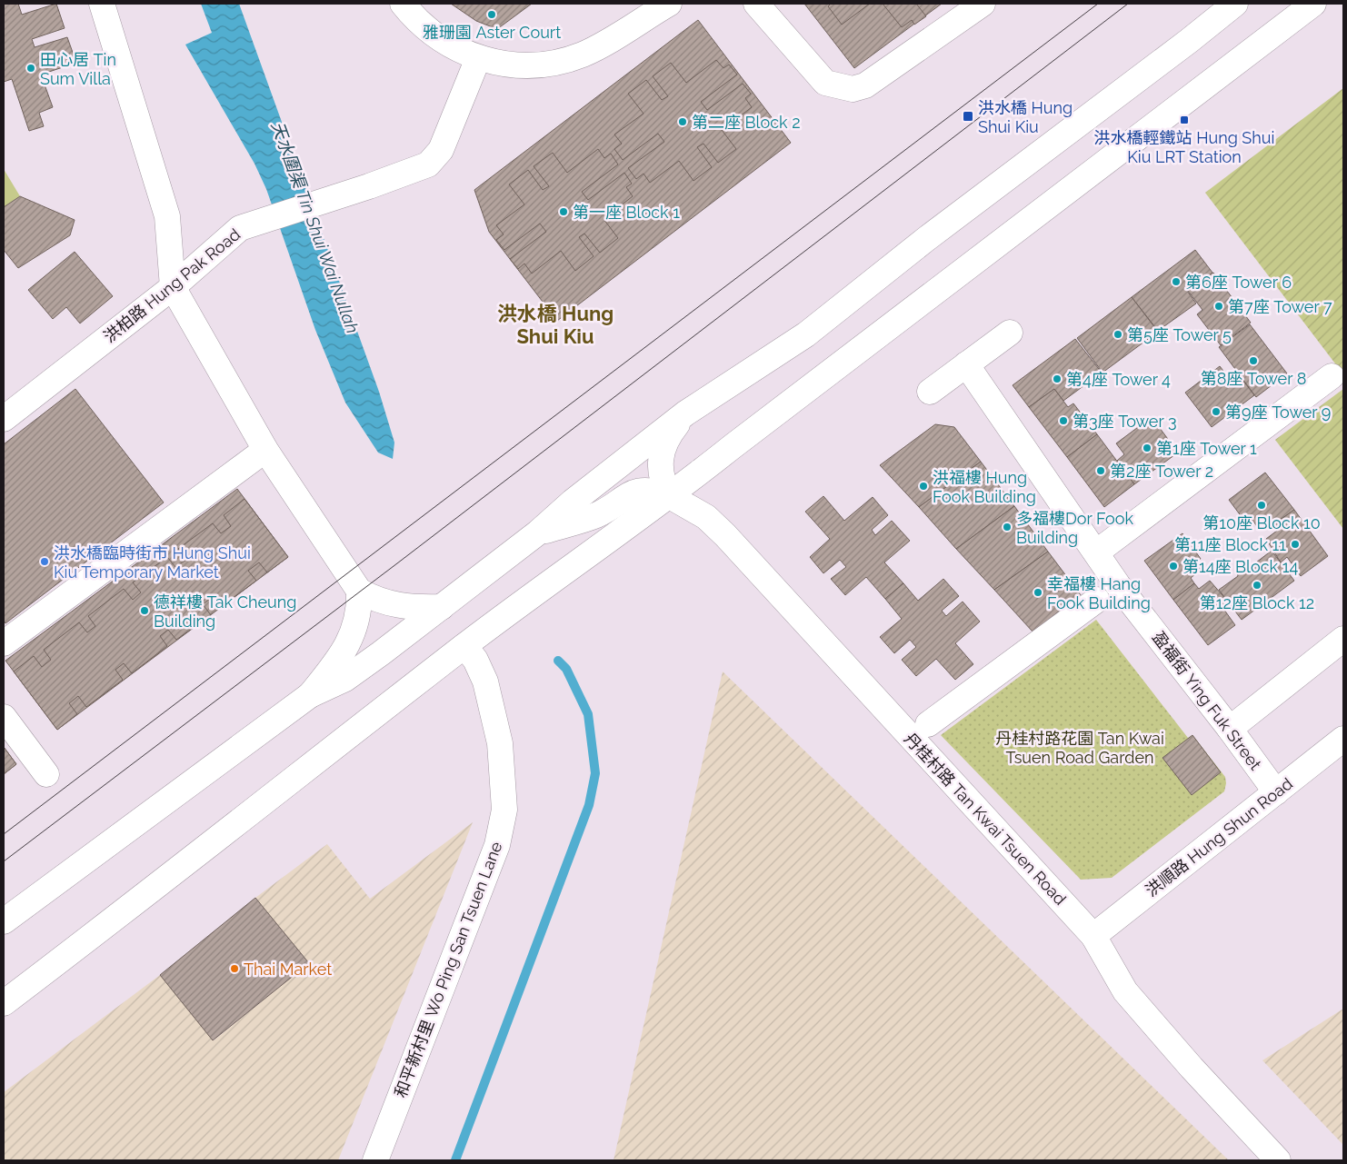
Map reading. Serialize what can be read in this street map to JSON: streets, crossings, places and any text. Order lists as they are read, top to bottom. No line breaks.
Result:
{"streets":{"street":["洪柏路 Hung Pak Road","盈福街 Ying Fuk Street","丹桂村路 Tan Kwai Tsuen Road","洪順路 Hung Shun Road","和平新村里 Wo Ping San Tsuen Lane"]},"crossings":[["盈福街 Ying Fuk Street","洪順路 Hung Shun Road"],["丹桂村路 Tan Kwai Tsuen Road","洪順路 Hung Shun Road"]],"districts":["洪水橋 Hung Shui Kiu"],"water":["天水圍渠 Tin Shui Wai Nullah"],"parks":["丹桂村路花園 Tan Kwai Tsuen Road Garden"],"places":{"other":["雅珊園 Aster Court","田心居 Tin Sum Villa","第二座 Block 2","第一座 Block 1","第6座 Tower 6","第7座 Tower 7","第5座 Tower 5","第8座 Tower 8","第4座 Tower 4","第9座 Tower 9","第3座 Tower 3","第1座 Tower 1","第2座 Tower 2","洪福樓 Hung Fook Building","第10座 Block 10","多福樓Dor Fook Building","第11座 Block 11","洪水橋臨時街市 Hung Shui Kiu Temporary Market","第14座 Block 14","第12座 Block 12","幸福樓 Hang Fook Building","德祥樓 Tak Cheung Building","Thai Market"],"transit":["洪水橋 Hung Shui Kiu","洪水橋輕鐵站 Hung Shui Kiu LRT Station"]}}
